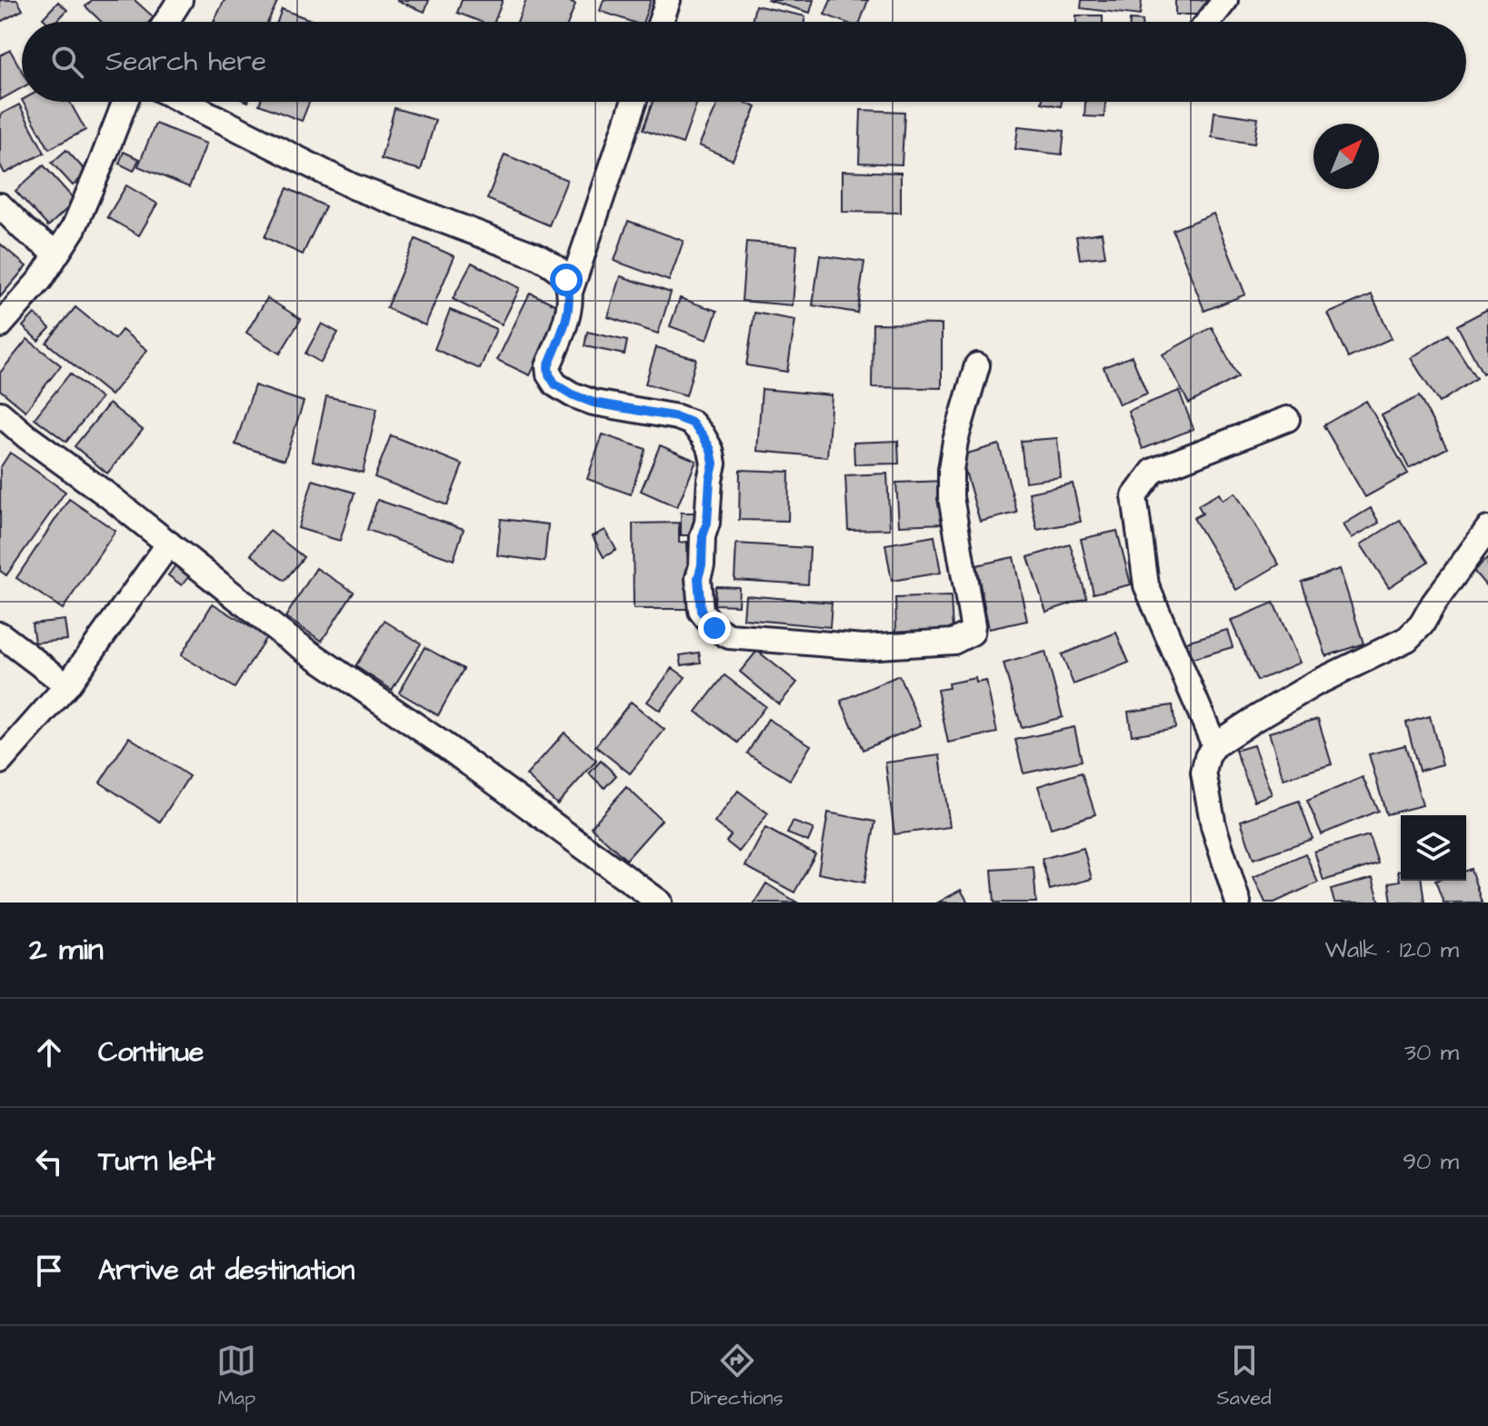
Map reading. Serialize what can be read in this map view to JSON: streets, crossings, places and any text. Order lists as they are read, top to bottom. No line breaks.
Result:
{"north":"top right","page":{"search":"Search here","heading":["2 min","Walk · 120 m"],"list":[["Continue","30 m"],["Turn left","90 m"],"Arrive at destination"],"nav":["Map","Directions","Saved"]}}
